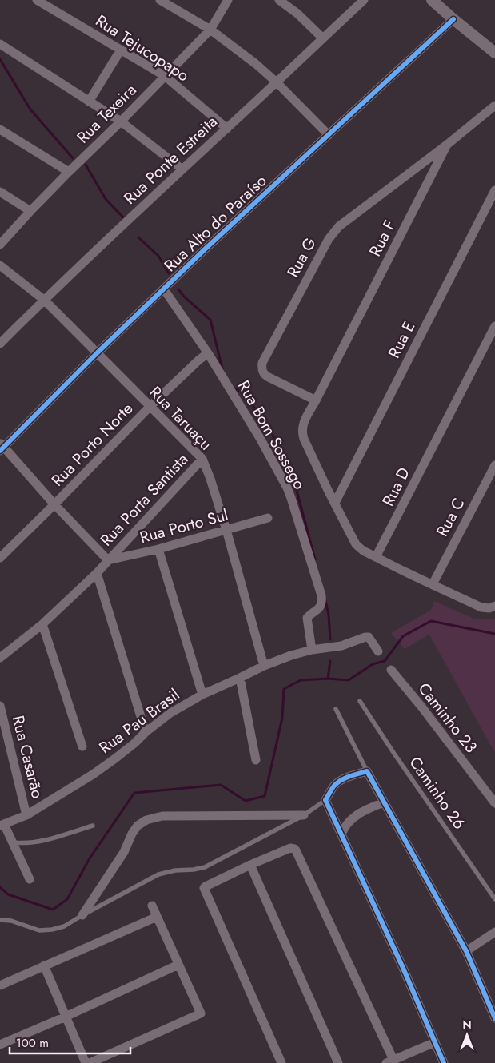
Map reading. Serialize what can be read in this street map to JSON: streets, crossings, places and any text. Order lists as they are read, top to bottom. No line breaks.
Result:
{"streets":{"street":["Rua Tejucopapo","Rua Texeira","Rua Ponte Estreita","Rua Alto do Paraíso","Rua F","Rua G","Rua E","Rua Taruaçu","Rua Bom Sossego","Rua Porto Norte","Rua D","Rua Porta Santista","Rua C","Rua Porto Sul","Caminho 23","Rua Pau Brasil","Rua Casarão"],"lane":["Caminho 26"]},"crossings":[["Rua Tejucopapo","Rua Texeira"],["Rua Tejucopapo","Rua Ponte Estreita"],["Rua Ponte Estreita","Rua Taruaçu"],["Rua Alto do Paraíso","Rua Taruaçu"],["Rua Alto do Paraíso","Rua Bom Sossego"],["Rua F","Rua G"],["Rua F","Rua Bom Sossego"],["Rua G","Rua Bom Sossego"],["Rua E","Rua Bom Sossego"],["Rua Taruaçu","Rua Porto Norte"],["Rua Taruaçu","Rua Porta Santista"],["Rua Taruaçu","Rua Porto Sul"],["Rua Taruaçu","Rua Pau Brasil"],["Rua Bom Sossego","Rua Porto Norte"],["Rua Bom Sossego","Rua D"],["Rua Bom Sossego","Rua Pau Brasil"],["Rua Porta Santista","Rua Porto Sul"],["Rua Pau Brasil","Rua Casarão"]],"scale_bar":"100 m","north":"top"}
